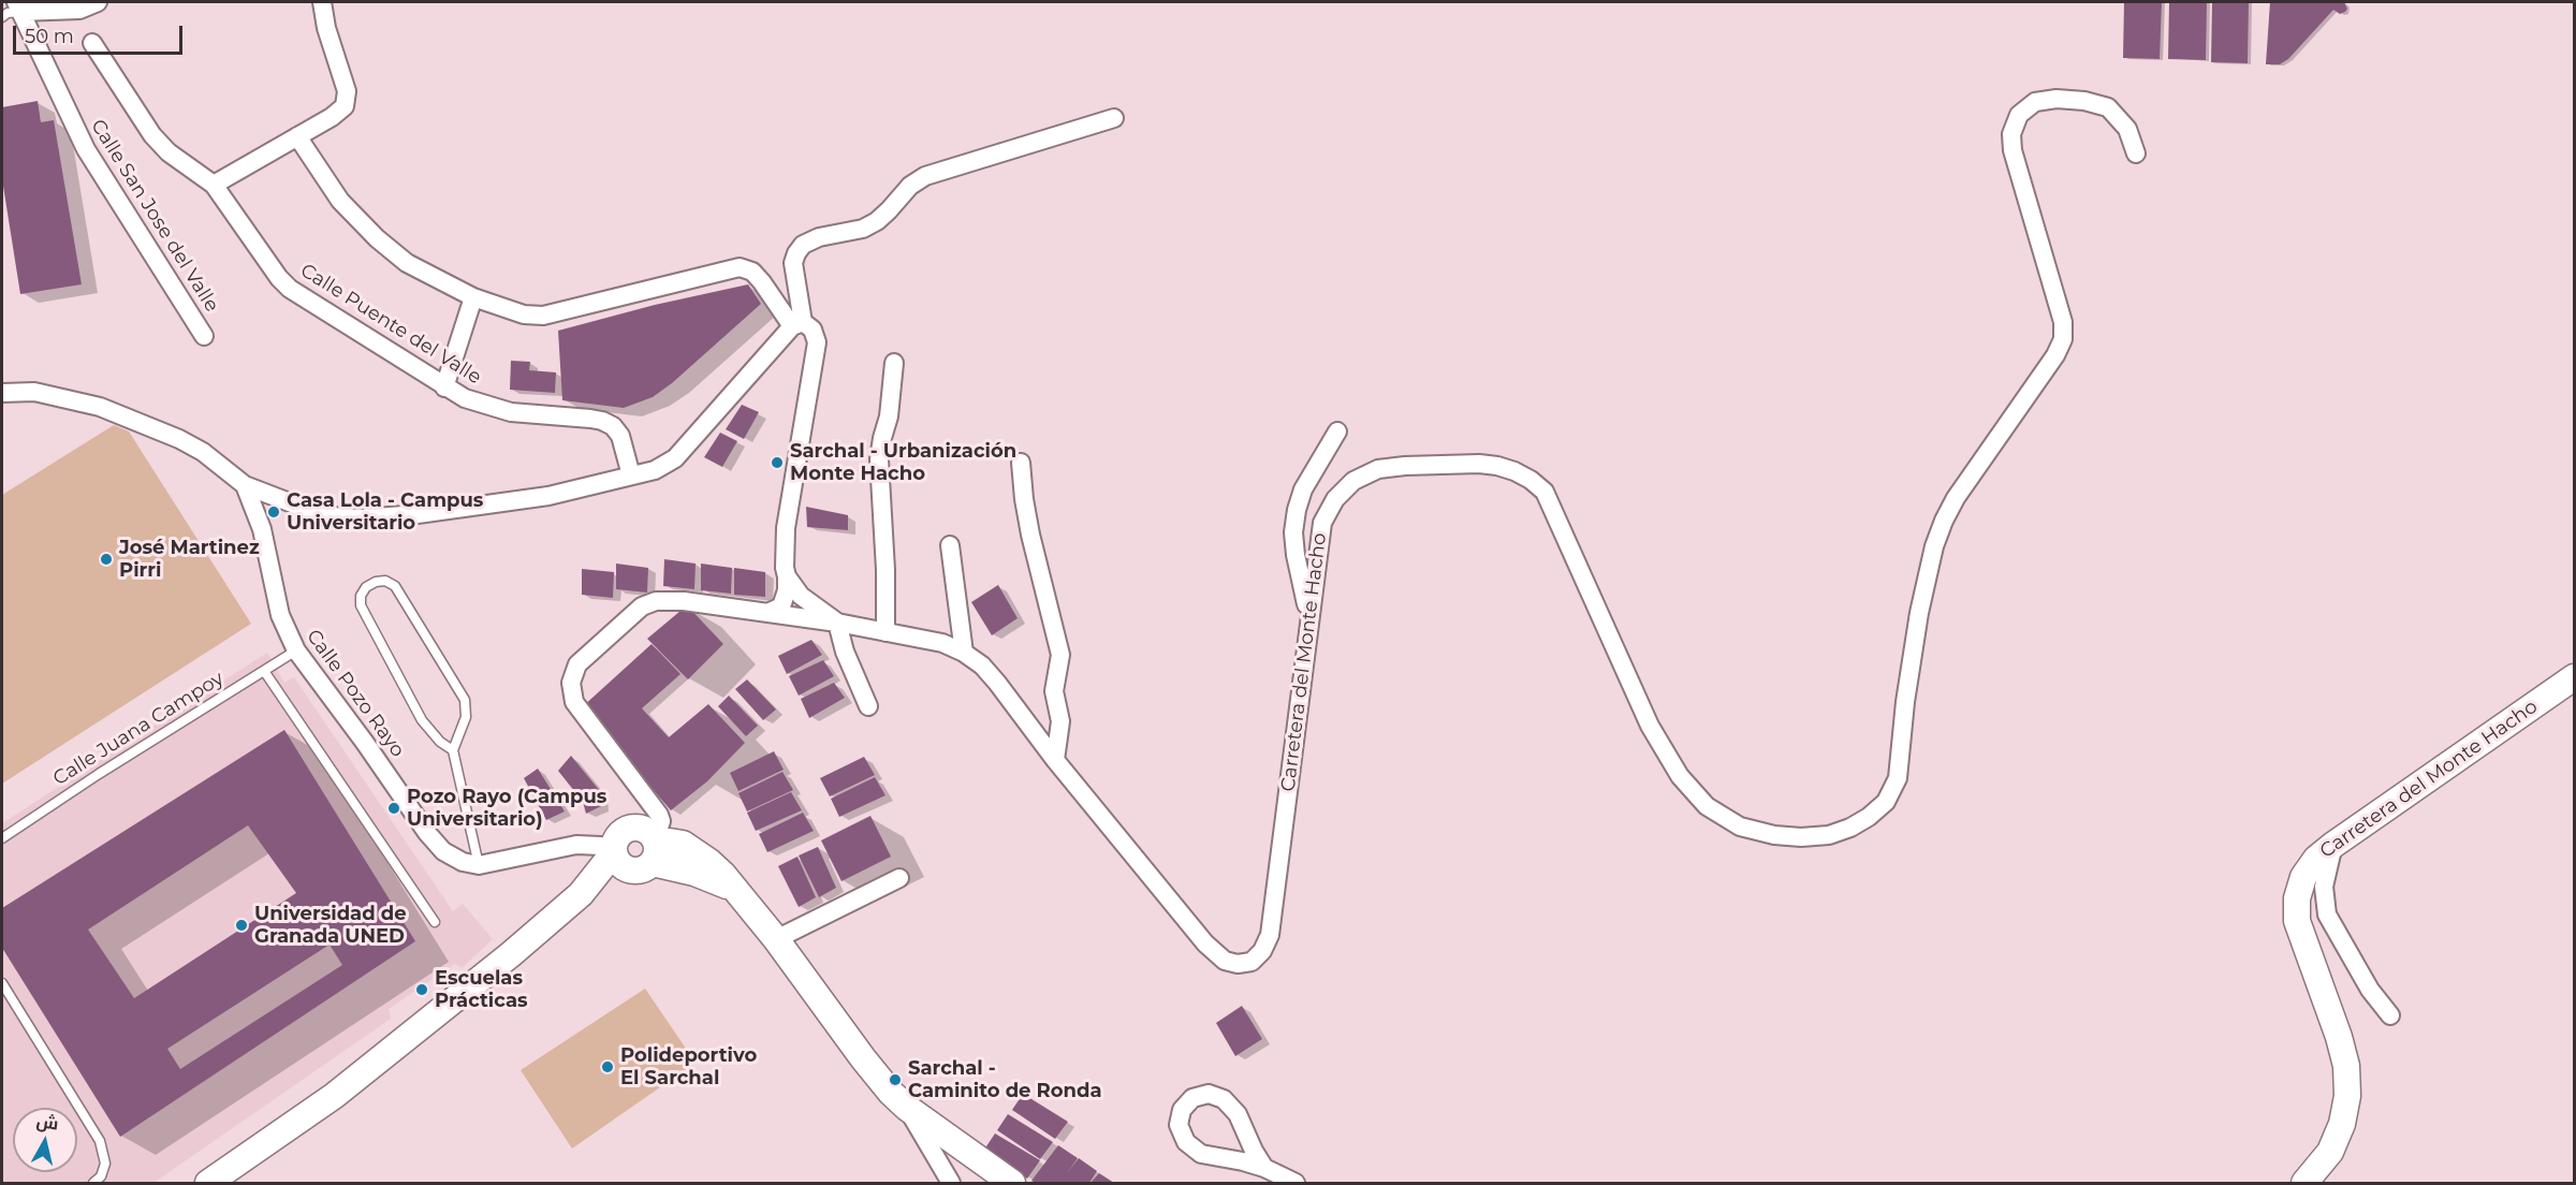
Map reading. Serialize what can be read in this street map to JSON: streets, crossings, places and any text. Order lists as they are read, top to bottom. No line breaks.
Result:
{"streets":{"main road":["Carretera del Monte Hacho"],"street":["Calle San Jose del Valle","Calle Puente del Valle","Calle Pozo Rayo"],"lane":["Calle Juana Campoy"]},"crossings":[["Calle Pozo Rayo","Calle Juana Campoy"]],"places":["Sarchal - Urbanización Monte Hacho","Casa Lola - Campus Universitario","José Martinez Pirri","Pozo Rayo (Campus Universitario)","Universidad de Granada UNED","Escuelas Prácticas","Polideportivo El Sarchal","Sarchal - Caminito de Ronda"],"scale_bar":"50 m","north":"top"}
